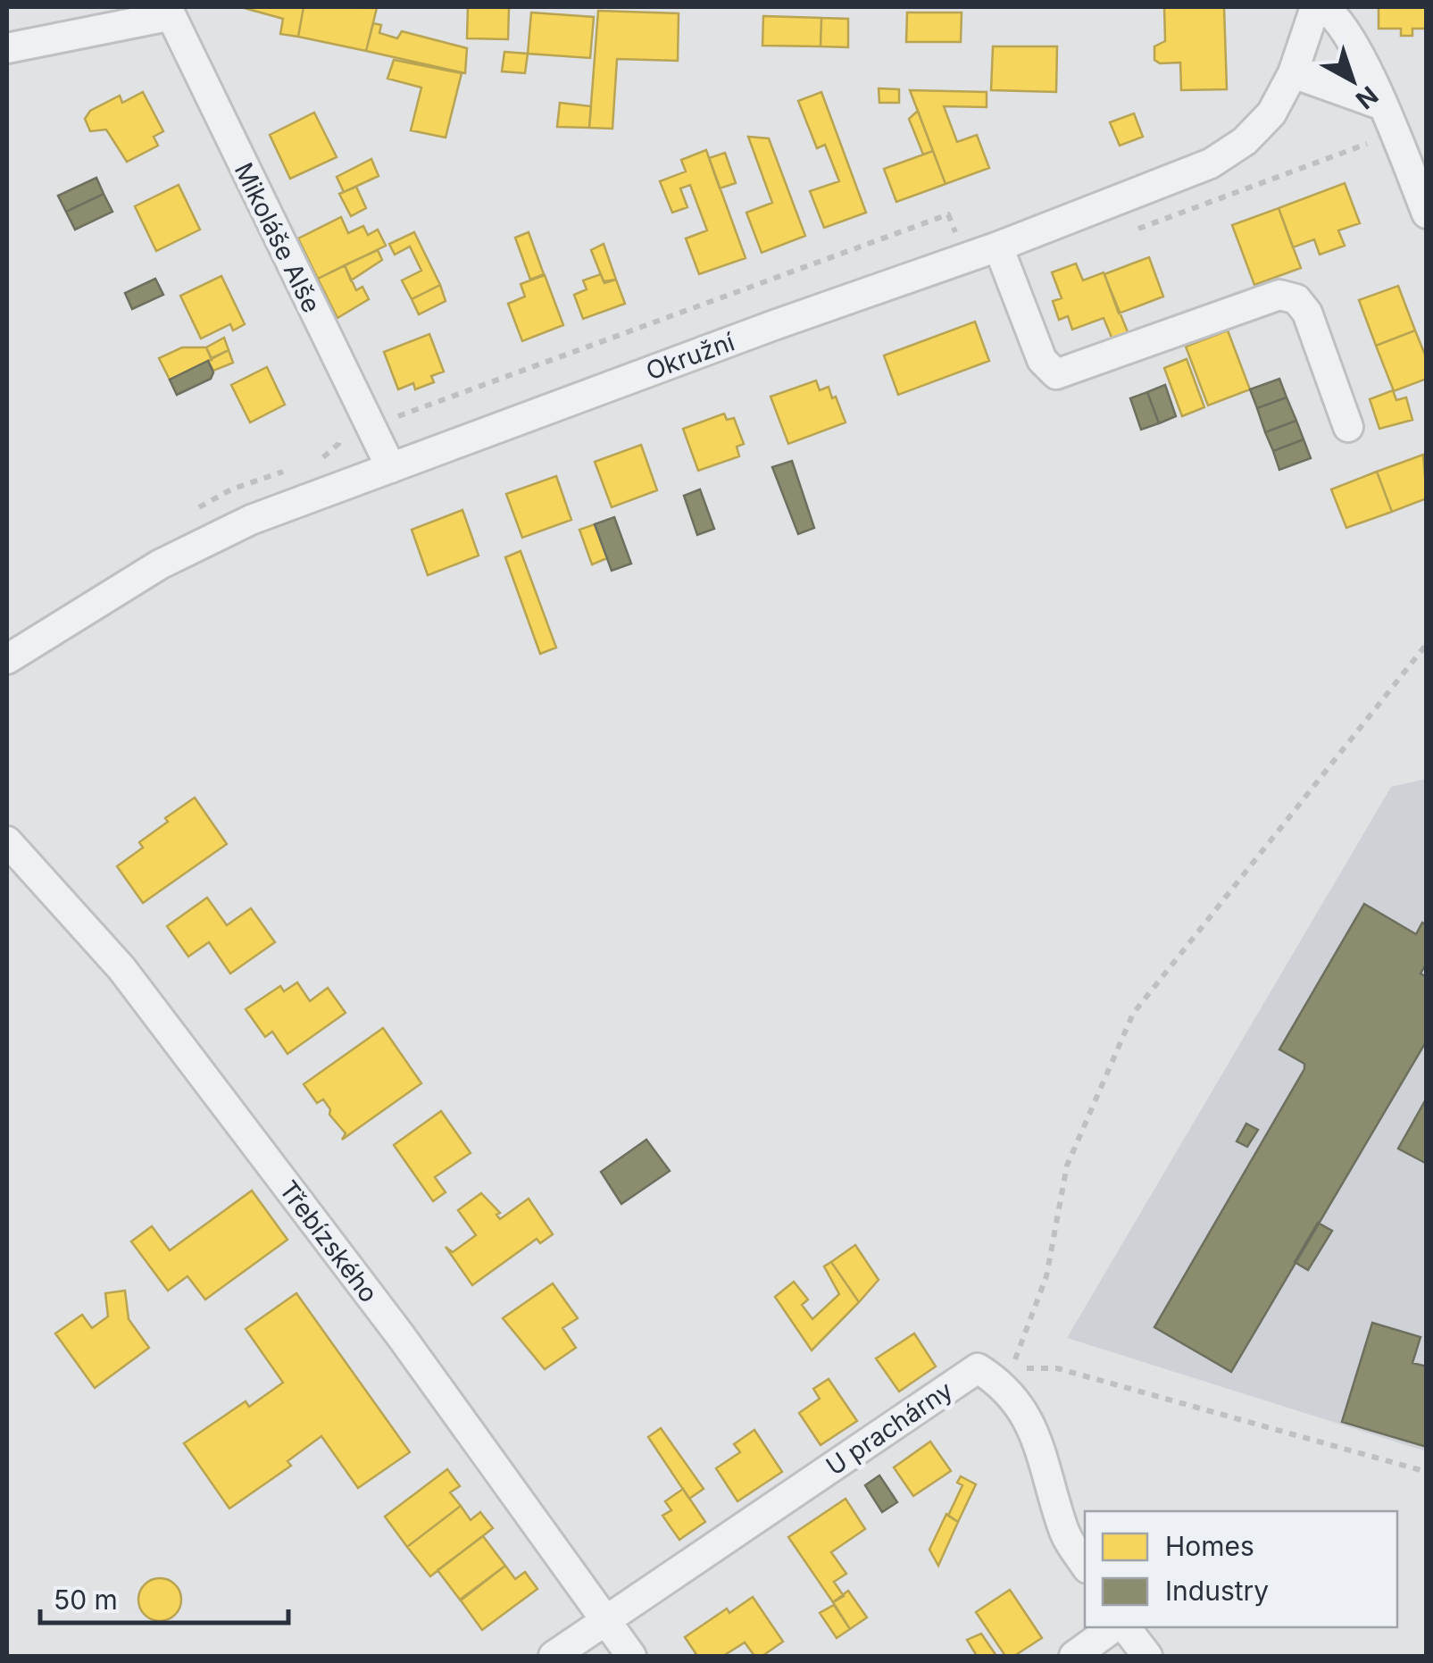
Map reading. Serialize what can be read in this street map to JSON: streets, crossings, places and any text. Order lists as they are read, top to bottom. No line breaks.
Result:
{"streets":{"street":["Mikoláše Alše","Okružní","Třebízského","U prachárny"]},"crossings":[["Mikoláše Alše","Okružní"],["Třebízského","U prachárny"]],"legend":["Homes","Industry"],"scale_bar":"50 m","north":"bottom right"}
